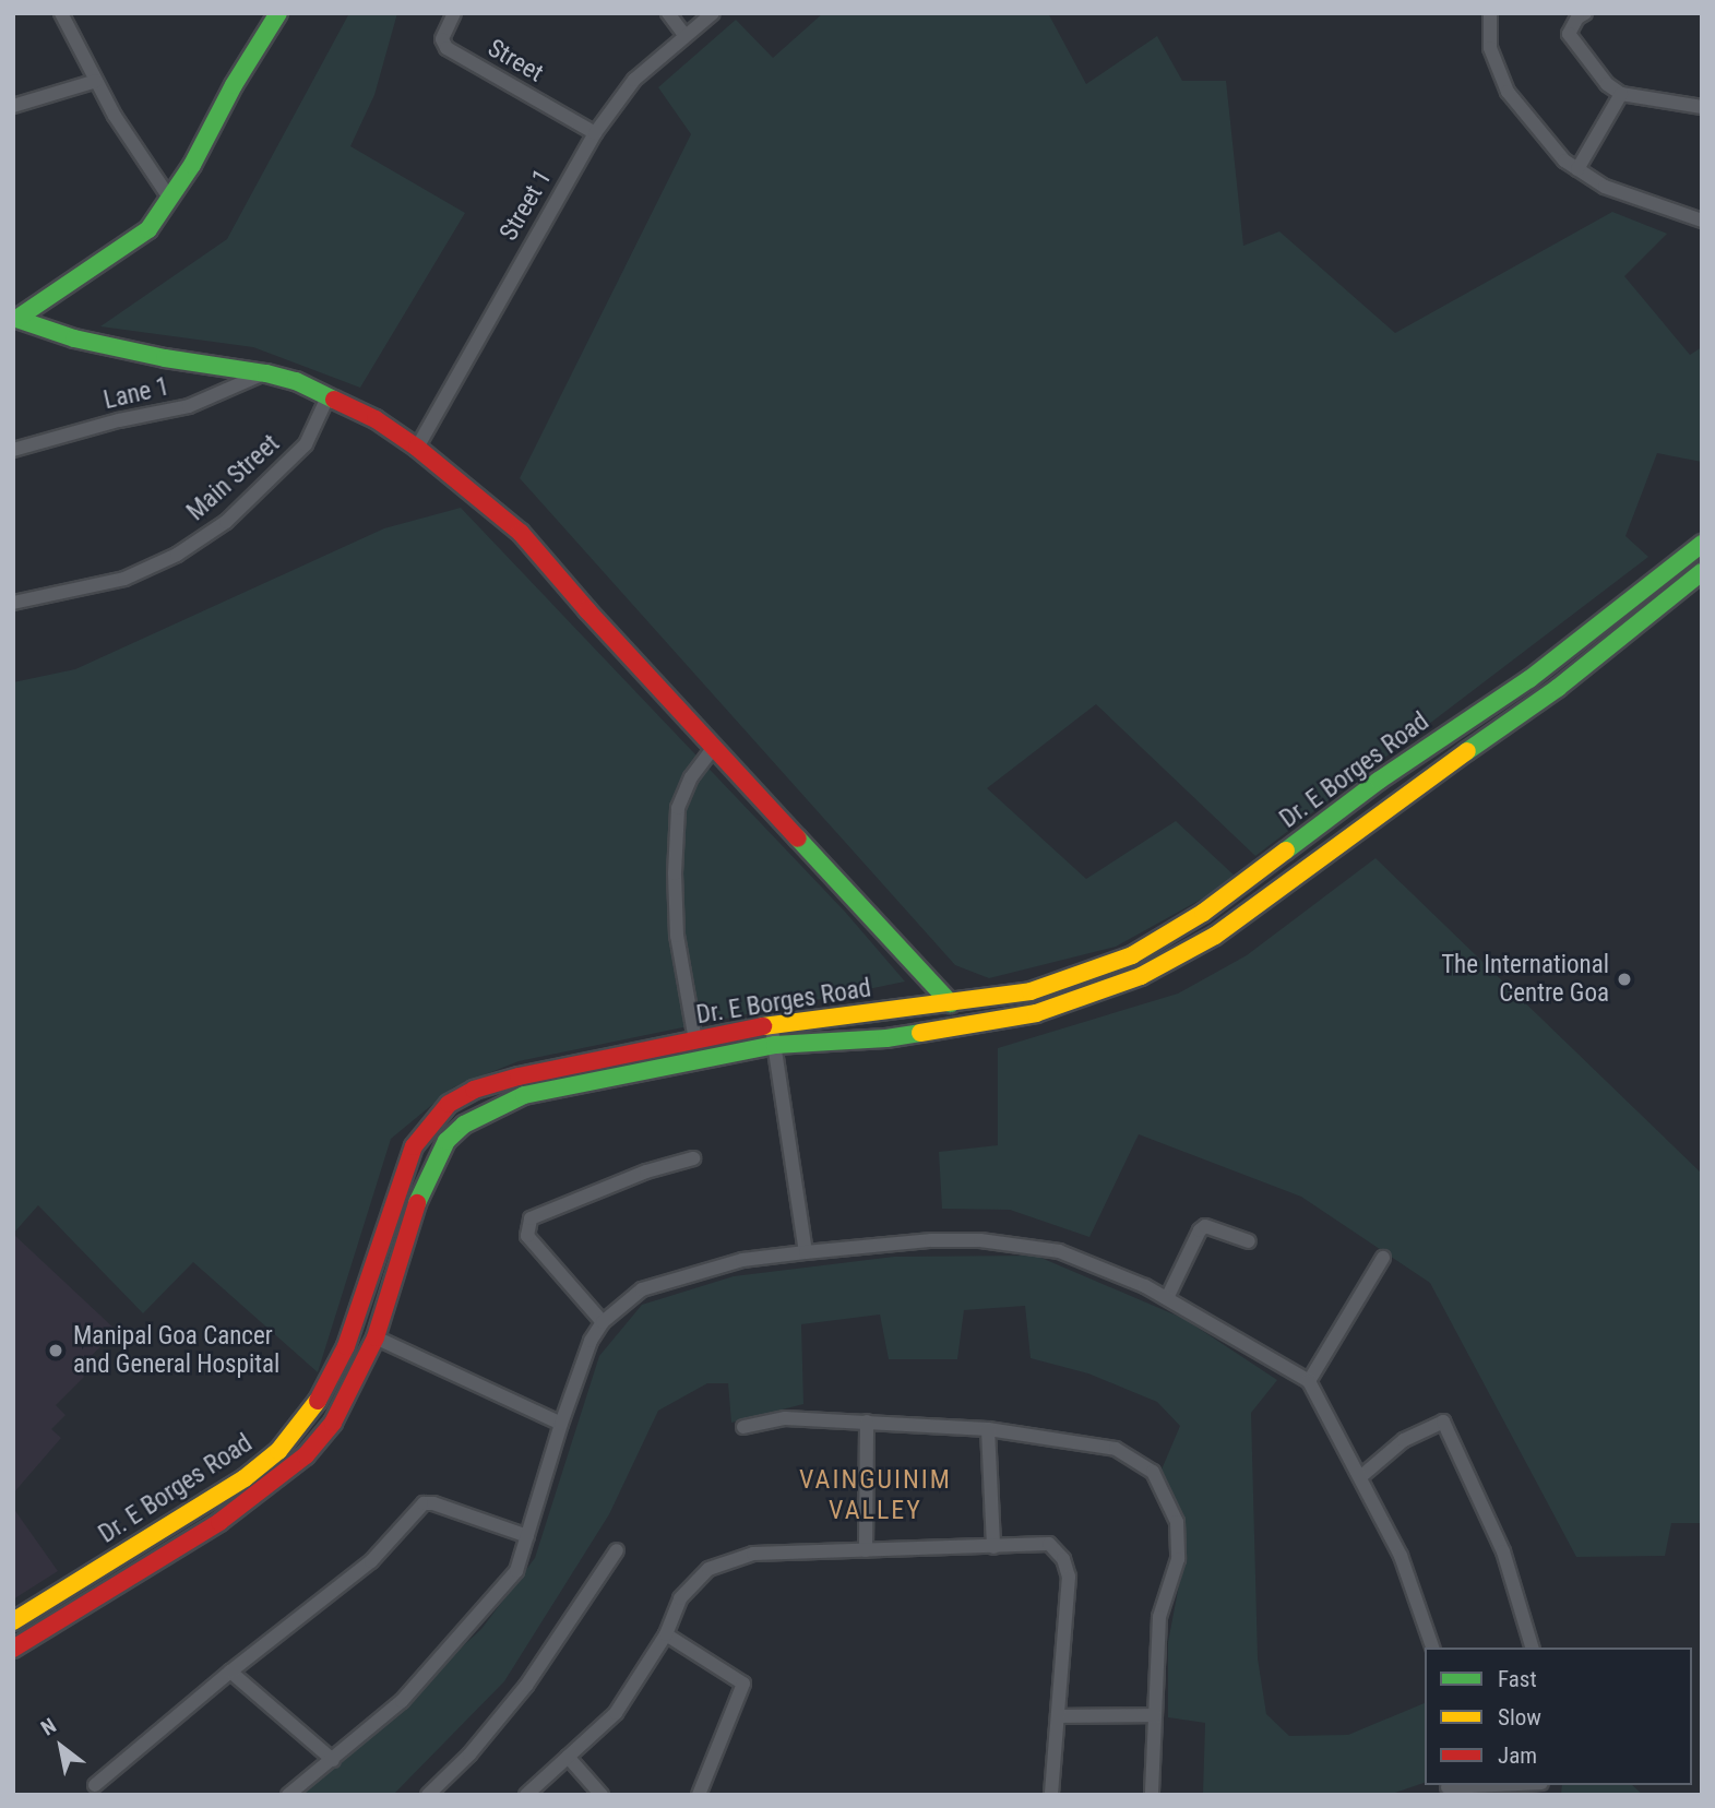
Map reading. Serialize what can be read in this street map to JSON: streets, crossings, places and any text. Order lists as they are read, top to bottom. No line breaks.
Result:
{"streets":{"main road":["Dr. E Borges Road"],"street":["Street","Street 1","Lane 1","Main Street"]},"crossings":[["Street","Street 1"]],"districts":["VAINGUINIM VALLEY"],"places":["The International Centre Goa","Manipal Goa Cancer and General Hospital"],"legend":["Fast","Slow","Jam"],"north":"top left"}
